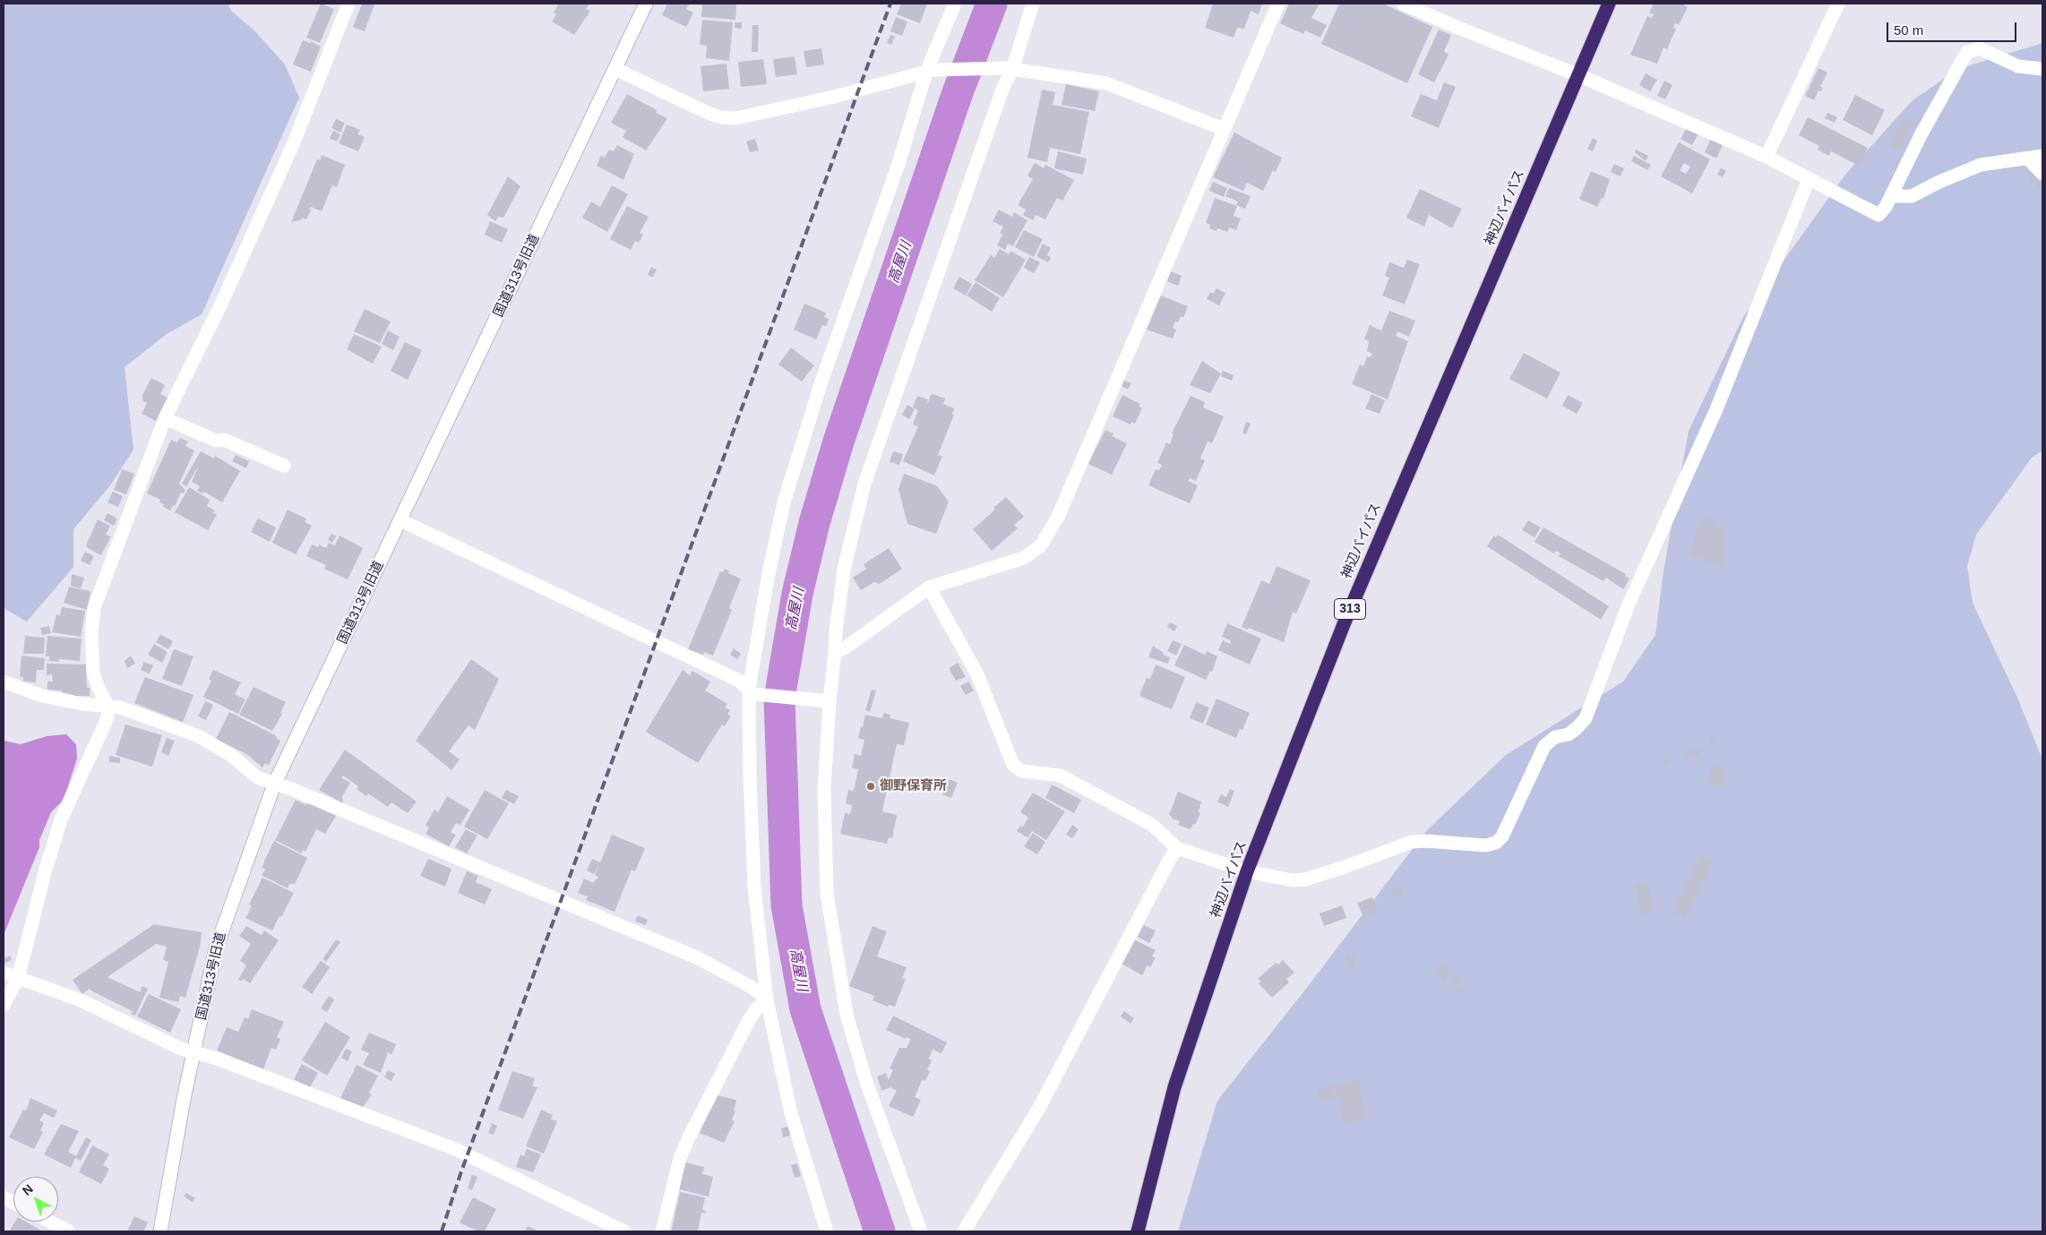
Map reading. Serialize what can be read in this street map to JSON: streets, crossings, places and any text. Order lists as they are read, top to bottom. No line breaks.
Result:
{"streets":{"highway":["神辺バイパス","313"],"street":["国道313号旧道"]},"water":["高屋川"],"places":["御野保育所"],"scale_bar":"50 m","north":"top left"}
